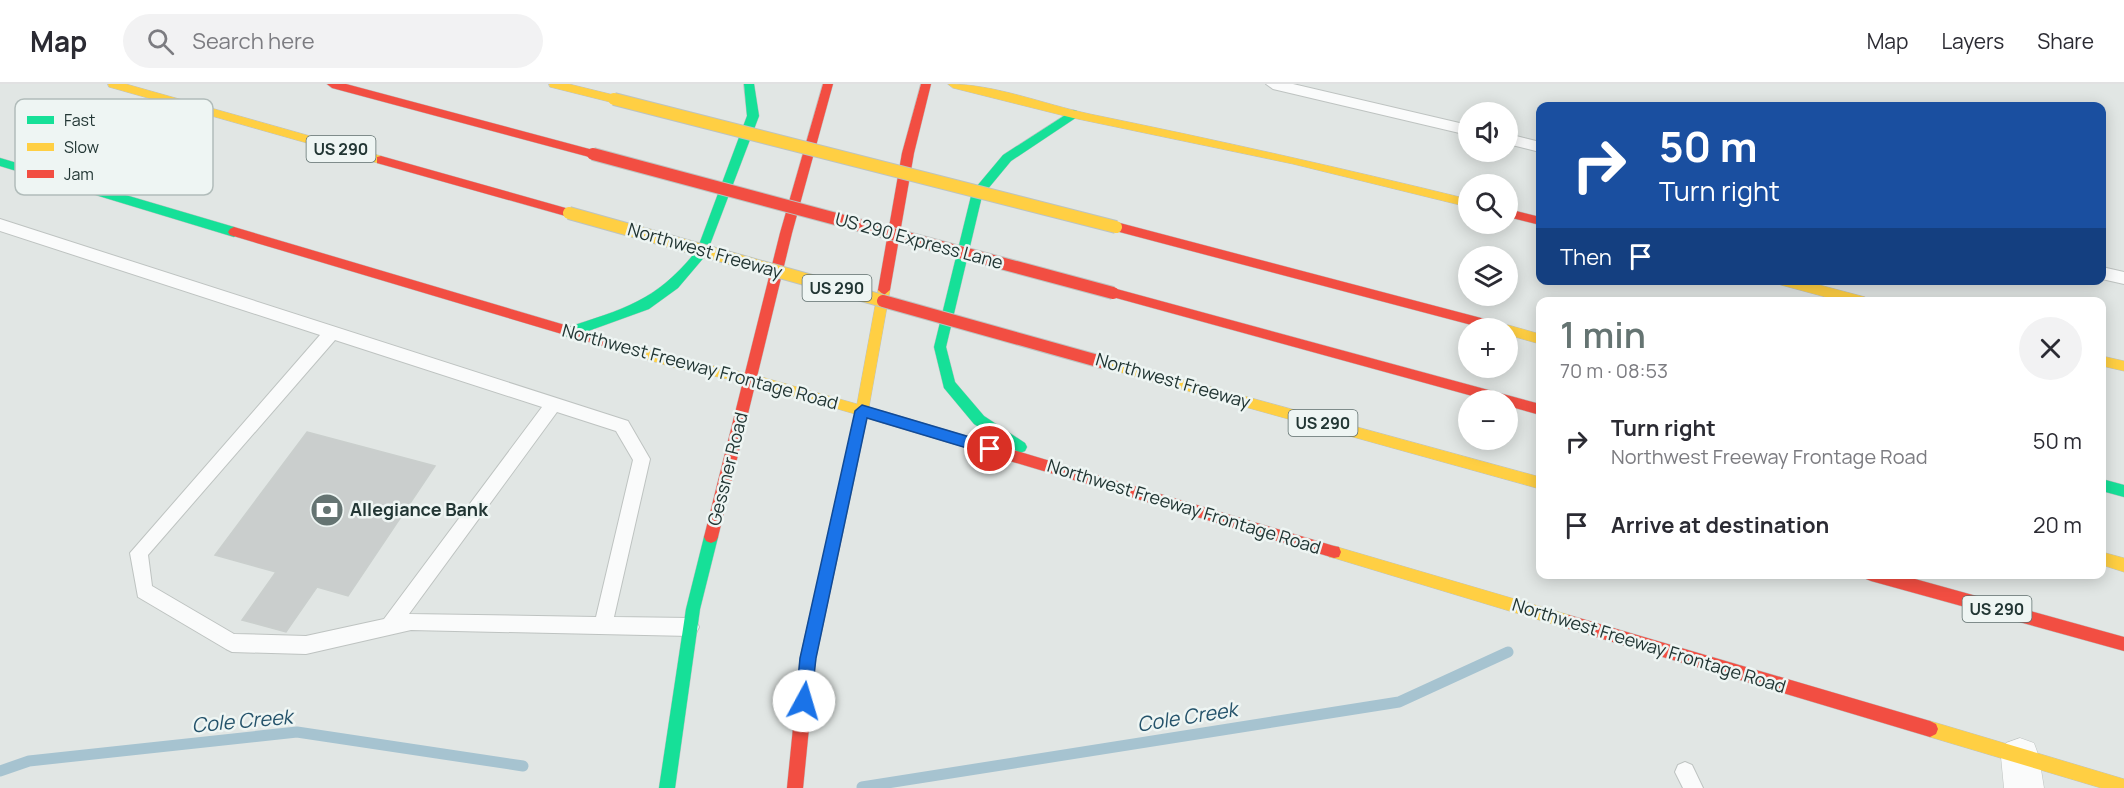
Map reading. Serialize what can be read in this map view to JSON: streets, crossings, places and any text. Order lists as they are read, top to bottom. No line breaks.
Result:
{"streets":{"main road":["US 290","US 290 Express Lane","Northwest Freeway","Northwest Freeway Frontage Road","Gessner Road"]},"crossings":[["Northwest Freeway Frontage Road","Gessner Road"]],"water":["Cole Creek"],"places":{"bank":["Allegiance Bank"]},"legend":["Fast","Slow","Jam"],"page":{"header":"Map","search":"Search here","nav":["Map","Layers","Share"],"map_buttons":["+","−"],"turn":["50 m","Turn right"],"then":"Then","heading":["1 min","70 m · 08:53"],"list":[{"name":"Turn right","note":"Northwest Freeway Frontage Road","value":"50 m"},{"name":"Arrive at destination","value":"20 m"}]}}
